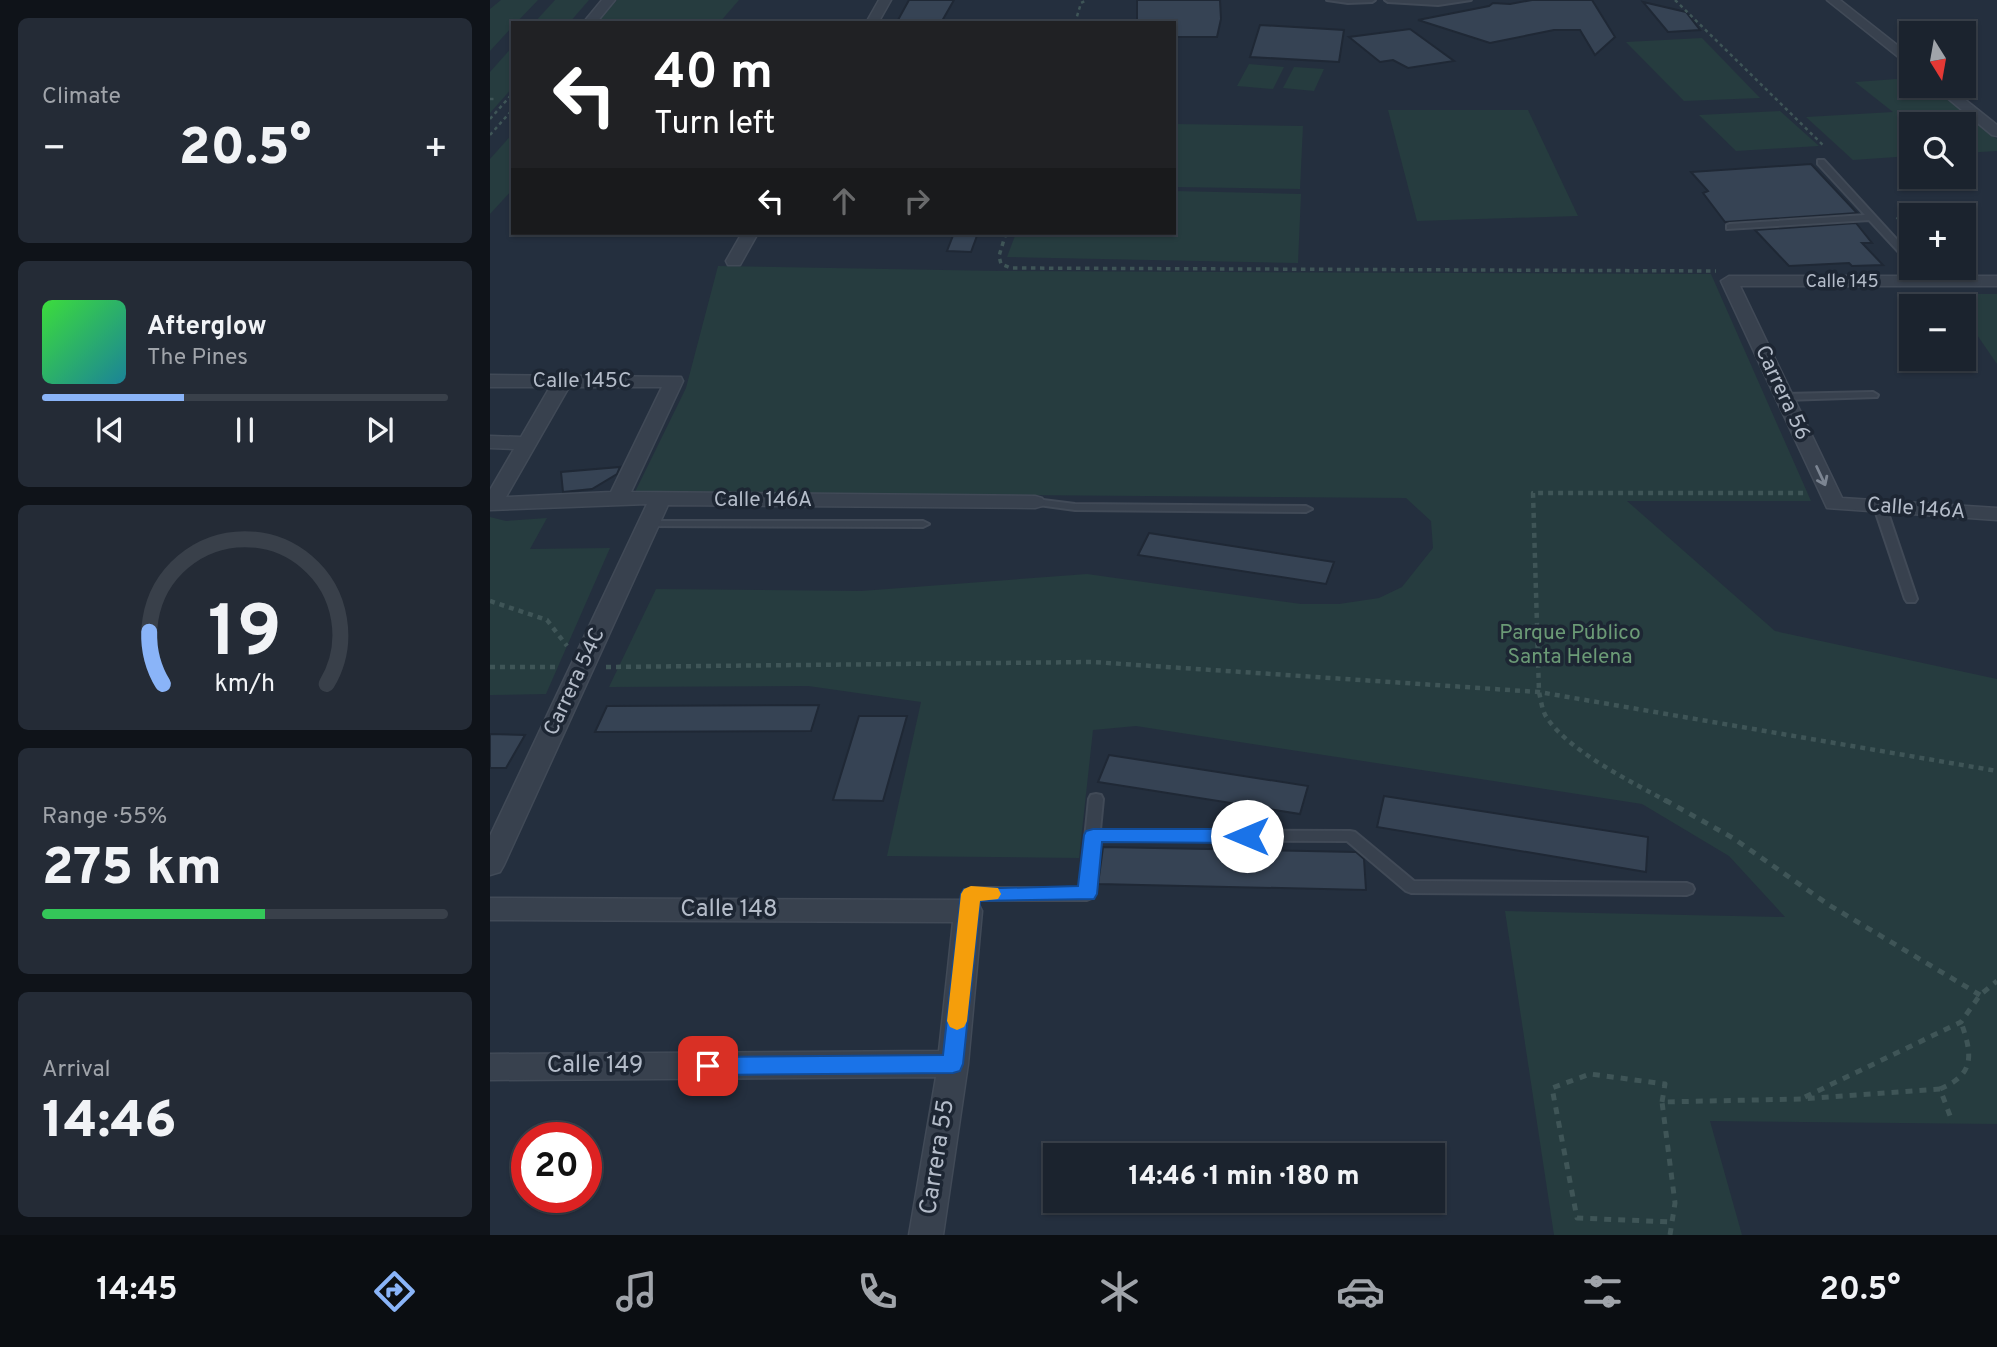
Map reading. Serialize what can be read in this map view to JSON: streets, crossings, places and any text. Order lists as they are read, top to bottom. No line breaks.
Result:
{"streets":{"street":["Calle 145","Calle 145C","Carrera 56","Calle 146A","Carrera 54C","Calle 148","Calle 149","Carrera 55"]},"crossings":[["Calle 145","Carrera 56"],["Carrera 56","Calle 146A"],["Calle 146A","Carrera 54C"],["Calle 148","Carrera 55"],["Calle 149","Carrera 55"]],"one_way":["Carrera 56"],"parks":["Parque Público Santa Helena"],"north":"bottom","page":{"tile":["Climate",["Range · 55%","275 km"],["Arrival","14:46"]],"map_buttons":["+","−"],"turn":["40 m","Turn left"],"heat":["−","20.5°","+"],"song":["Afterglow","The Pines"],"limit":"20","trip":"14:46 · 1 min · 180 m","tabs":["14:45","20.5°"],"gauge":["19","km/h"]}}
